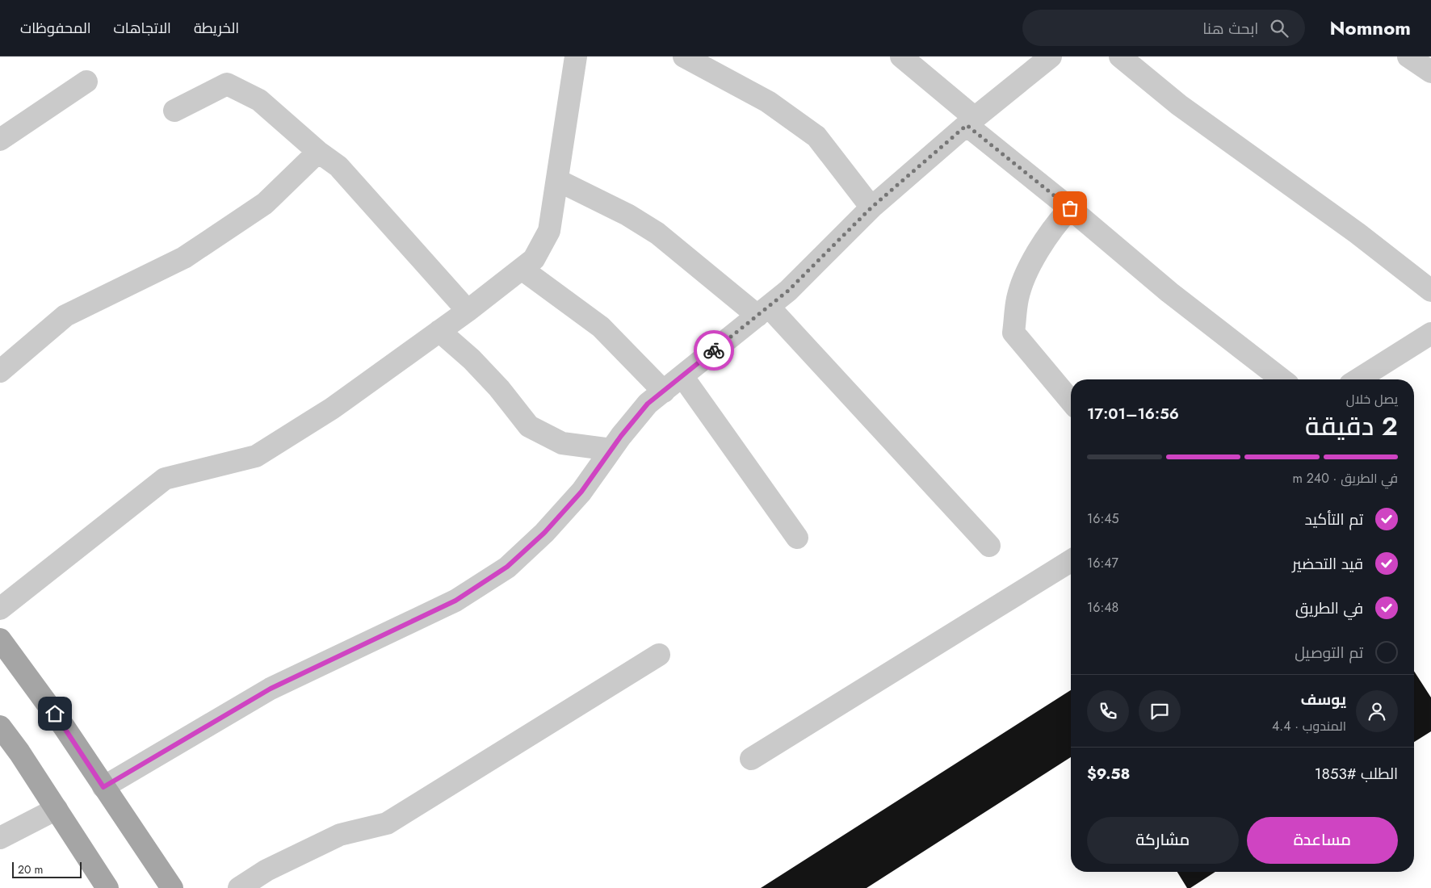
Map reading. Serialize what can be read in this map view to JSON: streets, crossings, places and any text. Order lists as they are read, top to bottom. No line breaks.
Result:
{"scale_bar":"20 m","page":{"header":"Nomnom","search":"ابحث هنا","nav":["الخريطة","الاتجاهات","المحفوظات"],"heading":["2 دقيقة","يصل خلال","16:56–17:01"],"panel":["يوسف","المندوب · 4.4","الطلب #1853","$9.58"],"bar":"في الطريق · 240 m","list":[["تم التأكيد","16:45"],["قيد التحضير","16:47"],["في الطريق","16:48"],"تم التوصيل"],"buttons":["مساعدة","مشاركة"],"scale":"20 m"}}
